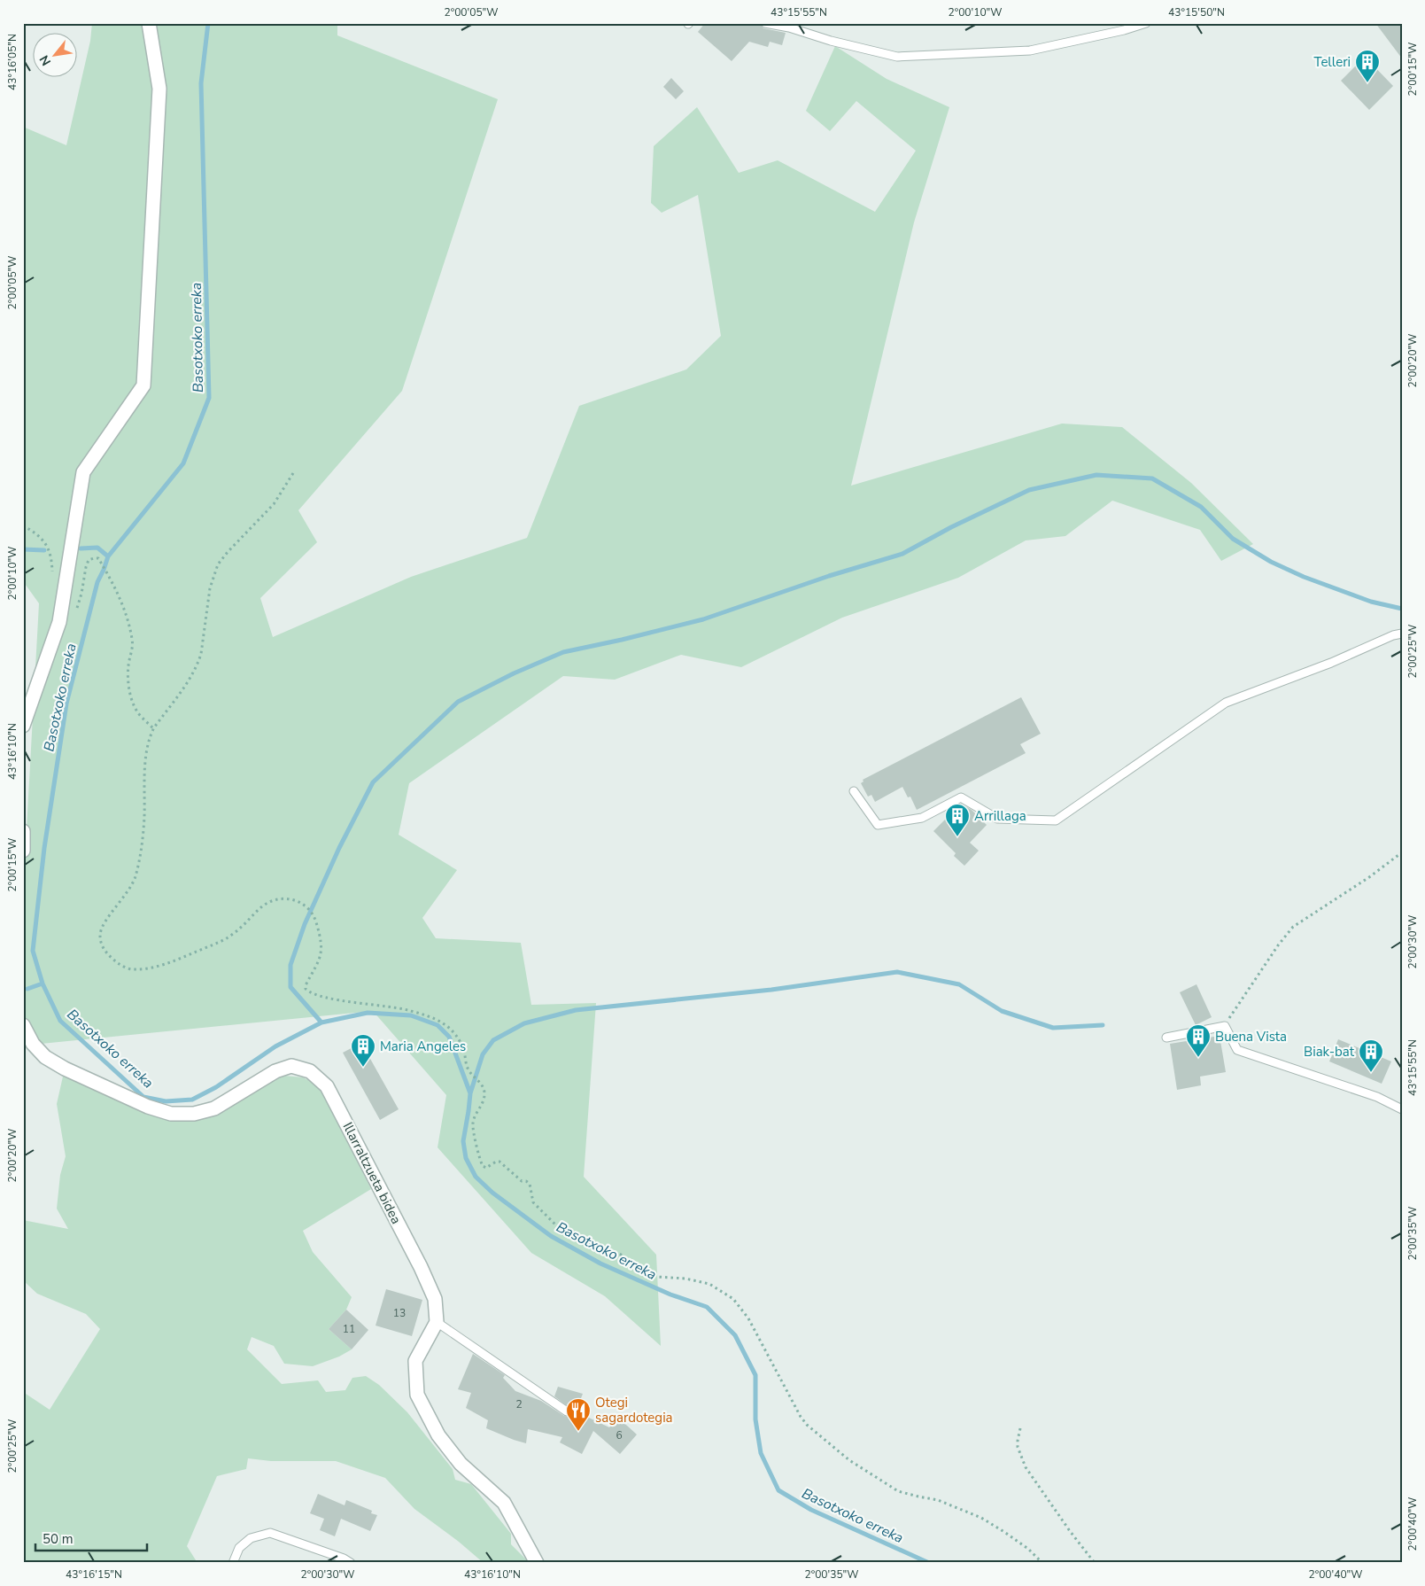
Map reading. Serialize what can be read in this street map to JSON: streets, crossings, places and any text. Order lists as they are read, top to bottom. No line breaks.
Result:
{"streets":{"street":["Illarraltzueta bidea"]},"water":["Basotxoko erreka"],"places":{"building":["Telleri","Arrillaga","Buena Vista","Maria Angeles","Biak-bat"],"restaurant":["Otegi sagardotegia"]},"house_numbers":["13","11","2","6"],"scale_bar":"50 m","north":"bottom left","coordinates":["2°00'05\"W","43°15'55\"N","2°00'10\"W","43°15'50\"N","43°16'05\"N","2°00'15\"W","2°00'20\"W","2°00'25\"W","43°16'10\"N","2°00'30\"W","2°00'35\"W","2°00'40\"W","43°16'15\"N"]}
